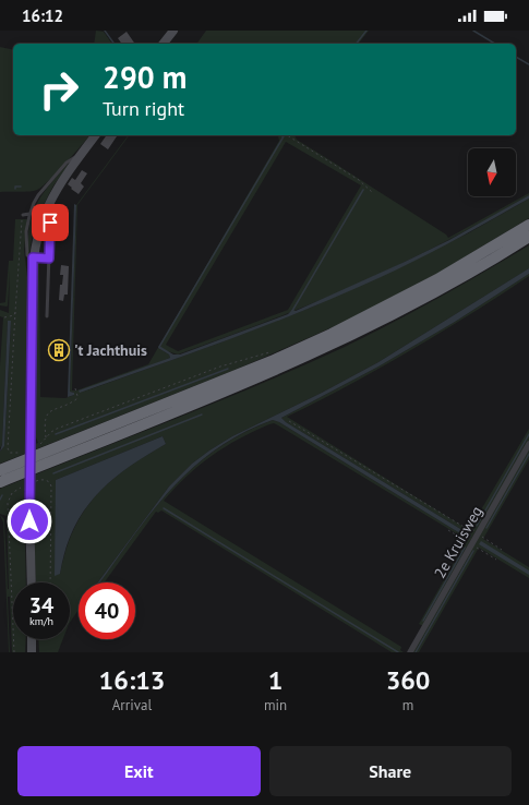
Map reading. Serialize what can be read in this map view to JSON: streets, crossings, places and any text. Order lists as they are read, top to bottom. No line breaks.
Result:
{"streets":{"street":["2e Kruisweg"]},"places":{"building":["'t Jachthuis"]},"north":"bottom","page":{"status":"16:12","turn":["290 m","Turn right"],"speed":"34 km/h","limit":"40","eta":["16:13","Arrival","1","min","360","m"],"buttons":["Exit","Share"]}}
